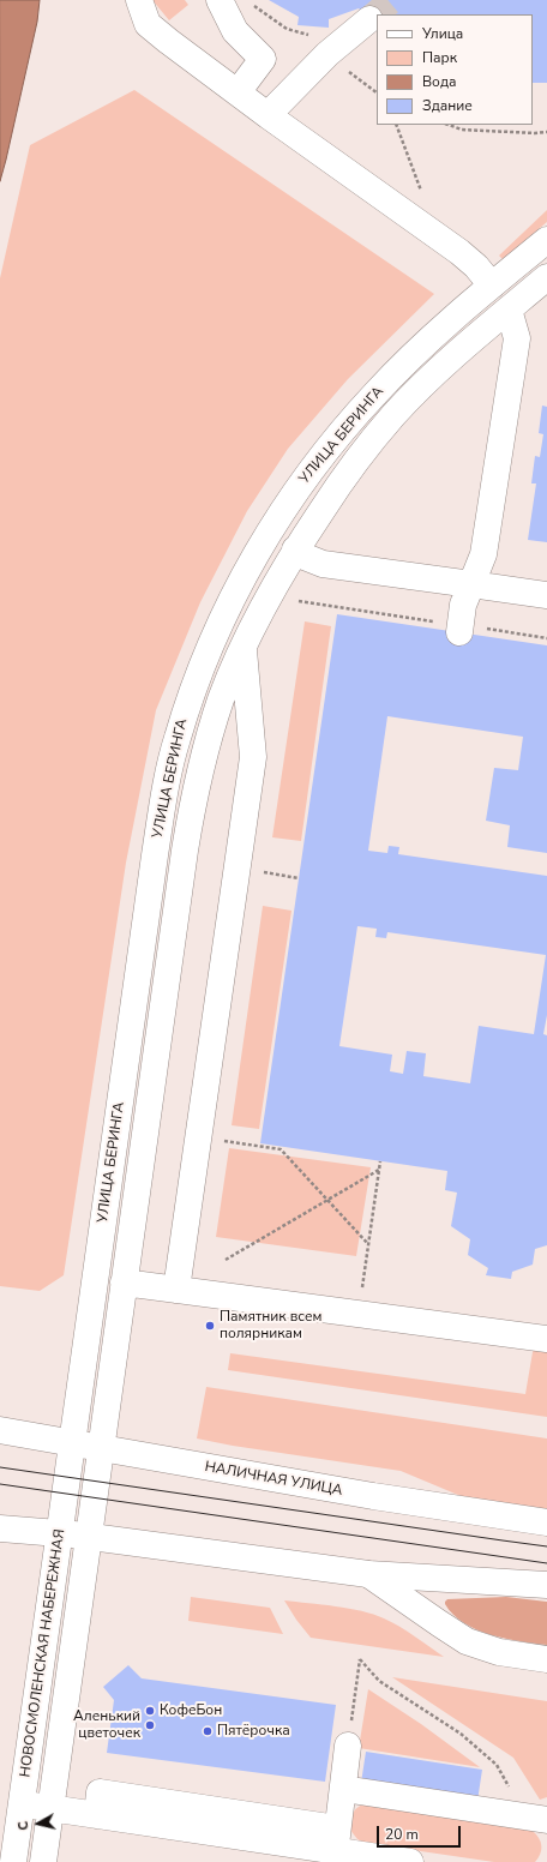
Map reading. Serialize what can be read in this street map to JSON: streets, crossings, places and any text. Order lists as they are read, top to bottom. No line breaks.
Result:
{"streets":{"street":["УЛИЦА БЕРИНГА","НАЛИЧНАЯ УЛИЦА","НОВОСМОЛЕНСКАЯ НАБЕРЕЖНАЯ"]},"crossings":[["УЛИЦА БЕРИНГА","НАЛИЧНАЯ УЛИЦА"],["УЛИЦА БЕРИНГА","НОВОСМОЛЕНСКАЯ НАБЕРЕЖНАЯ"],["НАЛИЧНАЯ УЛИЦА","НОВОСМОЛЕНСКАЯ НАБЕРЕЖНАЯ"]],"places":["Памятник всем полярникам","КофеБон","Аленький цветочек","Пятёрочка"],"legend":["Улица","Парк","Вода","Здание"],"scale_bar":"20 m","north":"left"}
